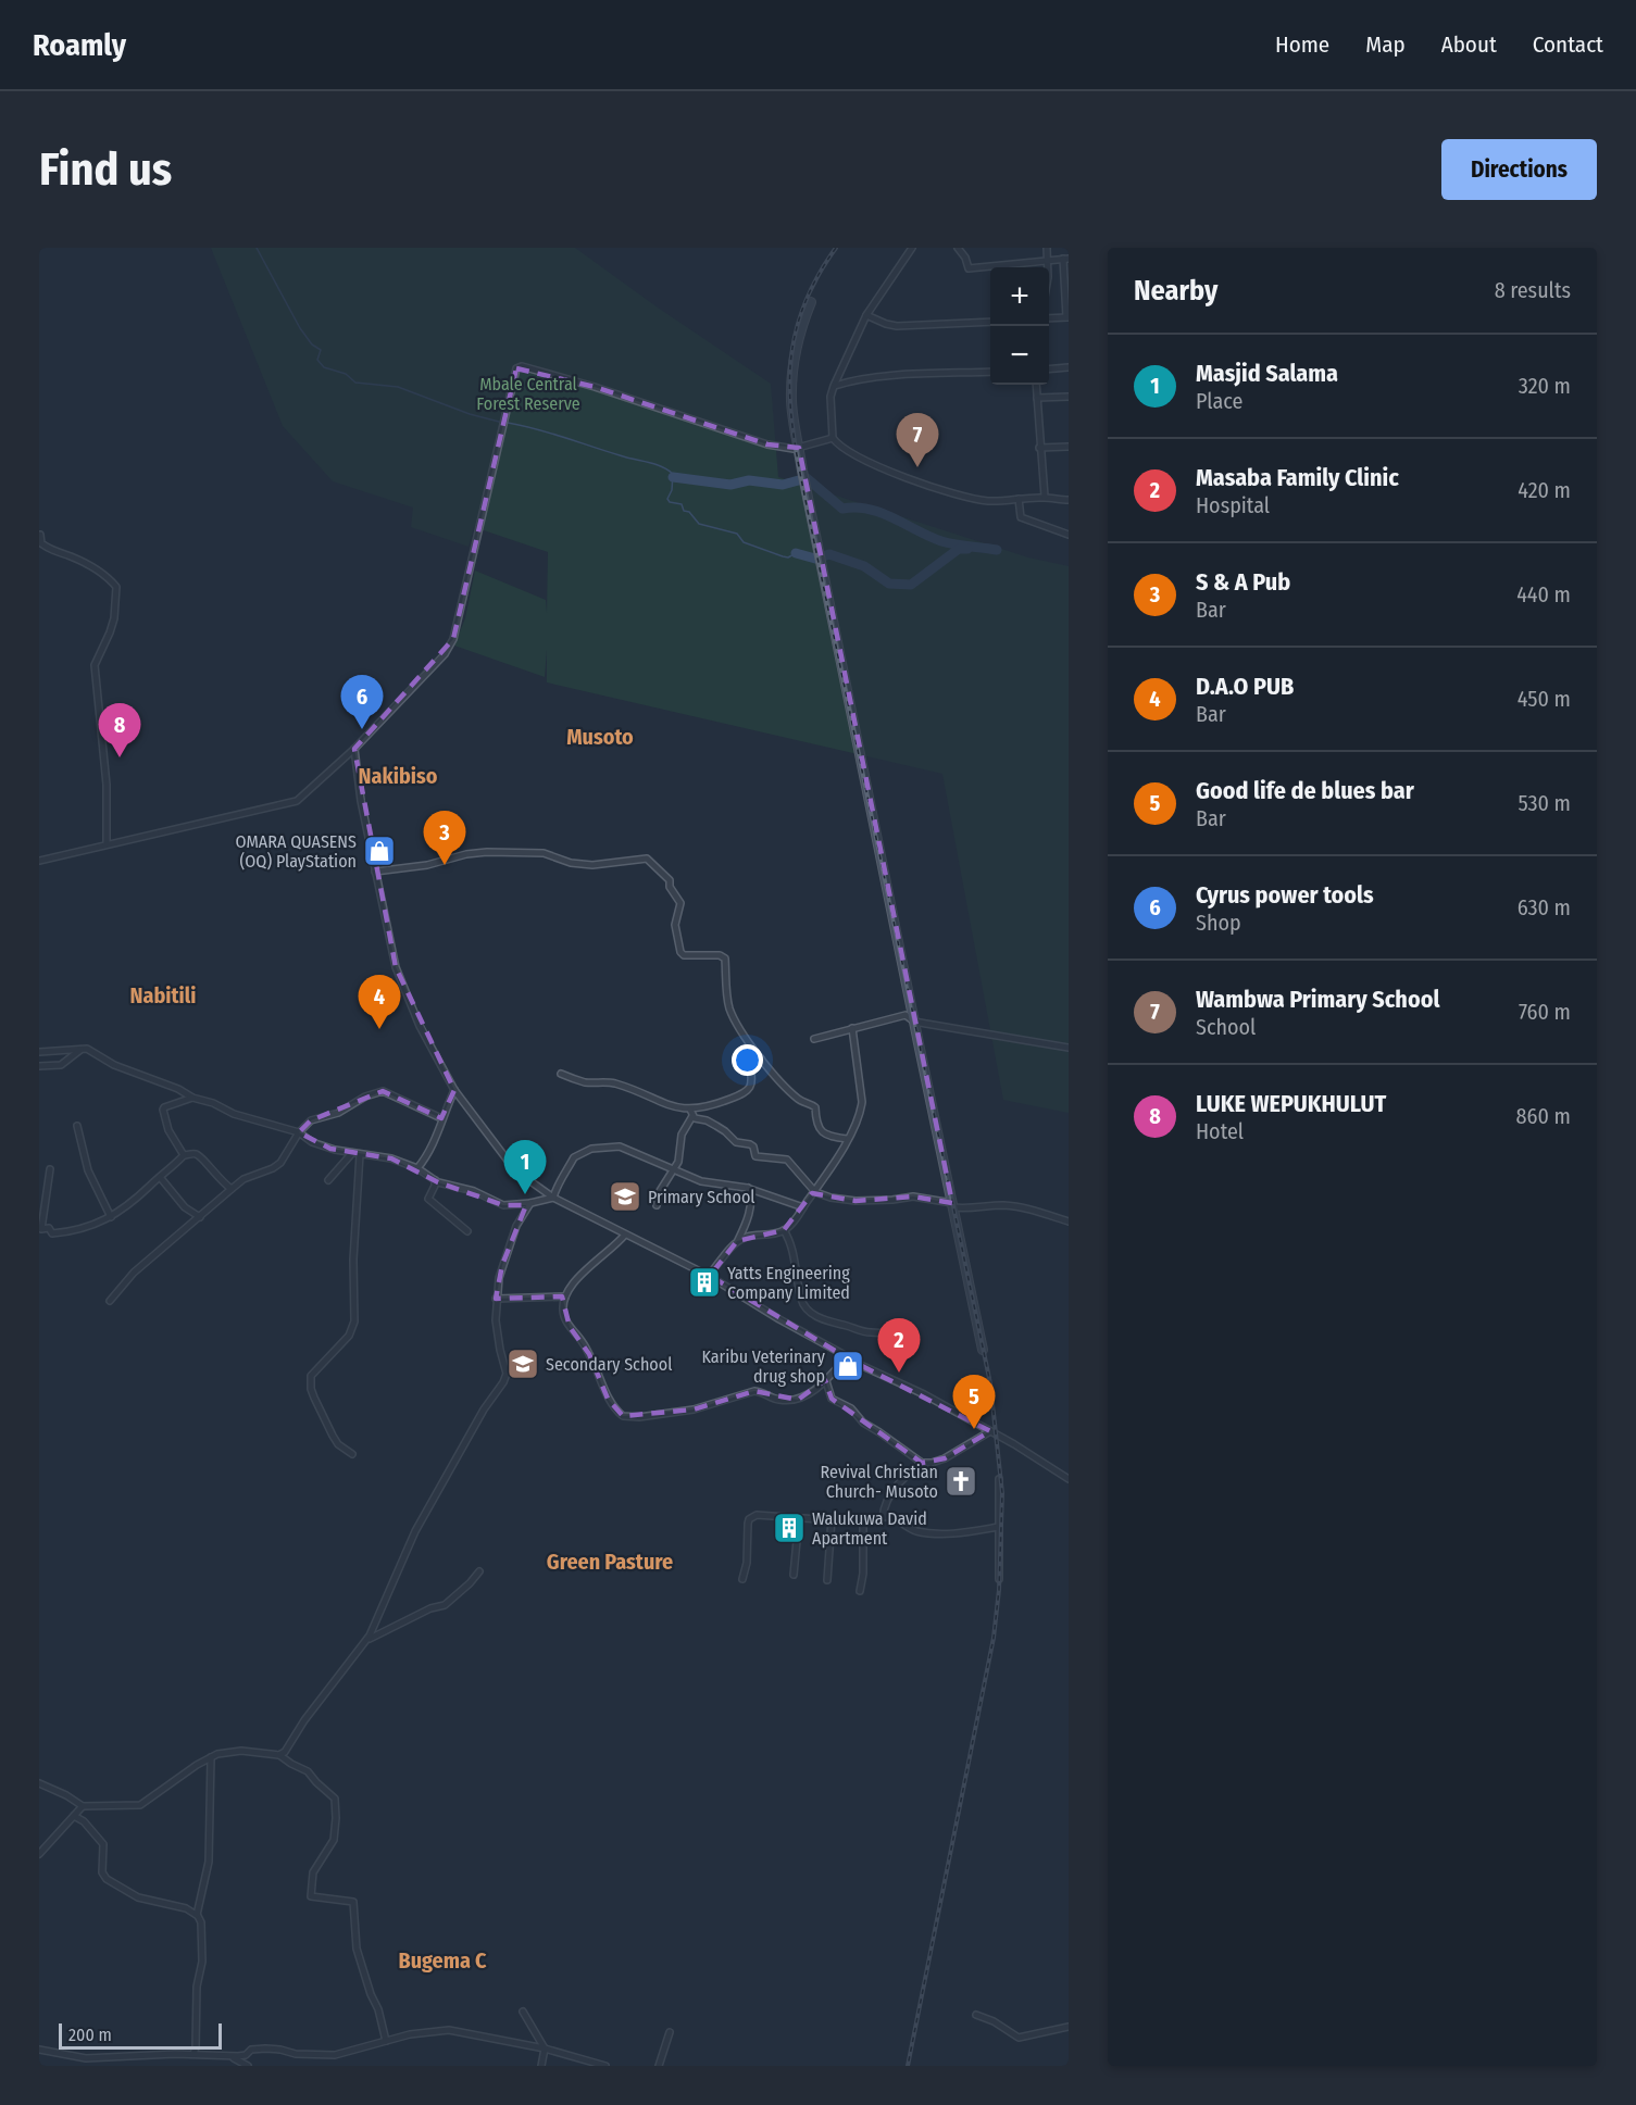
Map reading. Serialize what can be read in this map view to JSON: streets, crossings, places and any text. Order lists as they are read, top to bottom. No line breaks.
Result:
{"districts":["Musoto","Nakibiso","Nabitili","Green Pasture","Bugema C"],"parks":["Mbale Central Forest Reserve"],"places":{"shop":["OMARA QUASENS (OQ) PlayStation","Karibu Veterinary drug shop"],"school or university":["Primary School","Secondary School"],"building":["Yatts Engineering Company Limited","Walukuwa David Apartment"],"church":["Revival Christian Church- Musoto"]},"scale_bar":"200 m","page":{"header":"Roamly","nav":["Home","Map","About","Contact"],"buttons":"Directions","title":"Find us","heading":["Nearby","8 results"],"map_buttons":["+","−"],"list":[{"mark":"1","name":"Masjid Salama","note":"Place","value":"320 m"},{"mark":"2","name":"Masaba Family Clinic","note":"Hospital","value":"420 m"},{"mark":"3","name":"S & A Pub","note":"Bar","value":"440 m"},{"mark":"4","name":"D.A.O PUB","note":"Bar","value":"450 m"},{"mark":"5","name":"Good life de blues bar","note":"Bar","value":"530 m"},{"mark":"6","name":"Cyrus power tools","note":"Shop","value":"630 m"},{"mark":"7","name":"Wambwa Primary School","note":"School","value":"760 m"},{"mark":"8","name":"LUKE WEPUKHULUT","note":"Hotel","value":"860 m"}],"pins":["7","6","8","3","4","1","2","5"],"scale":"200 m"}}
